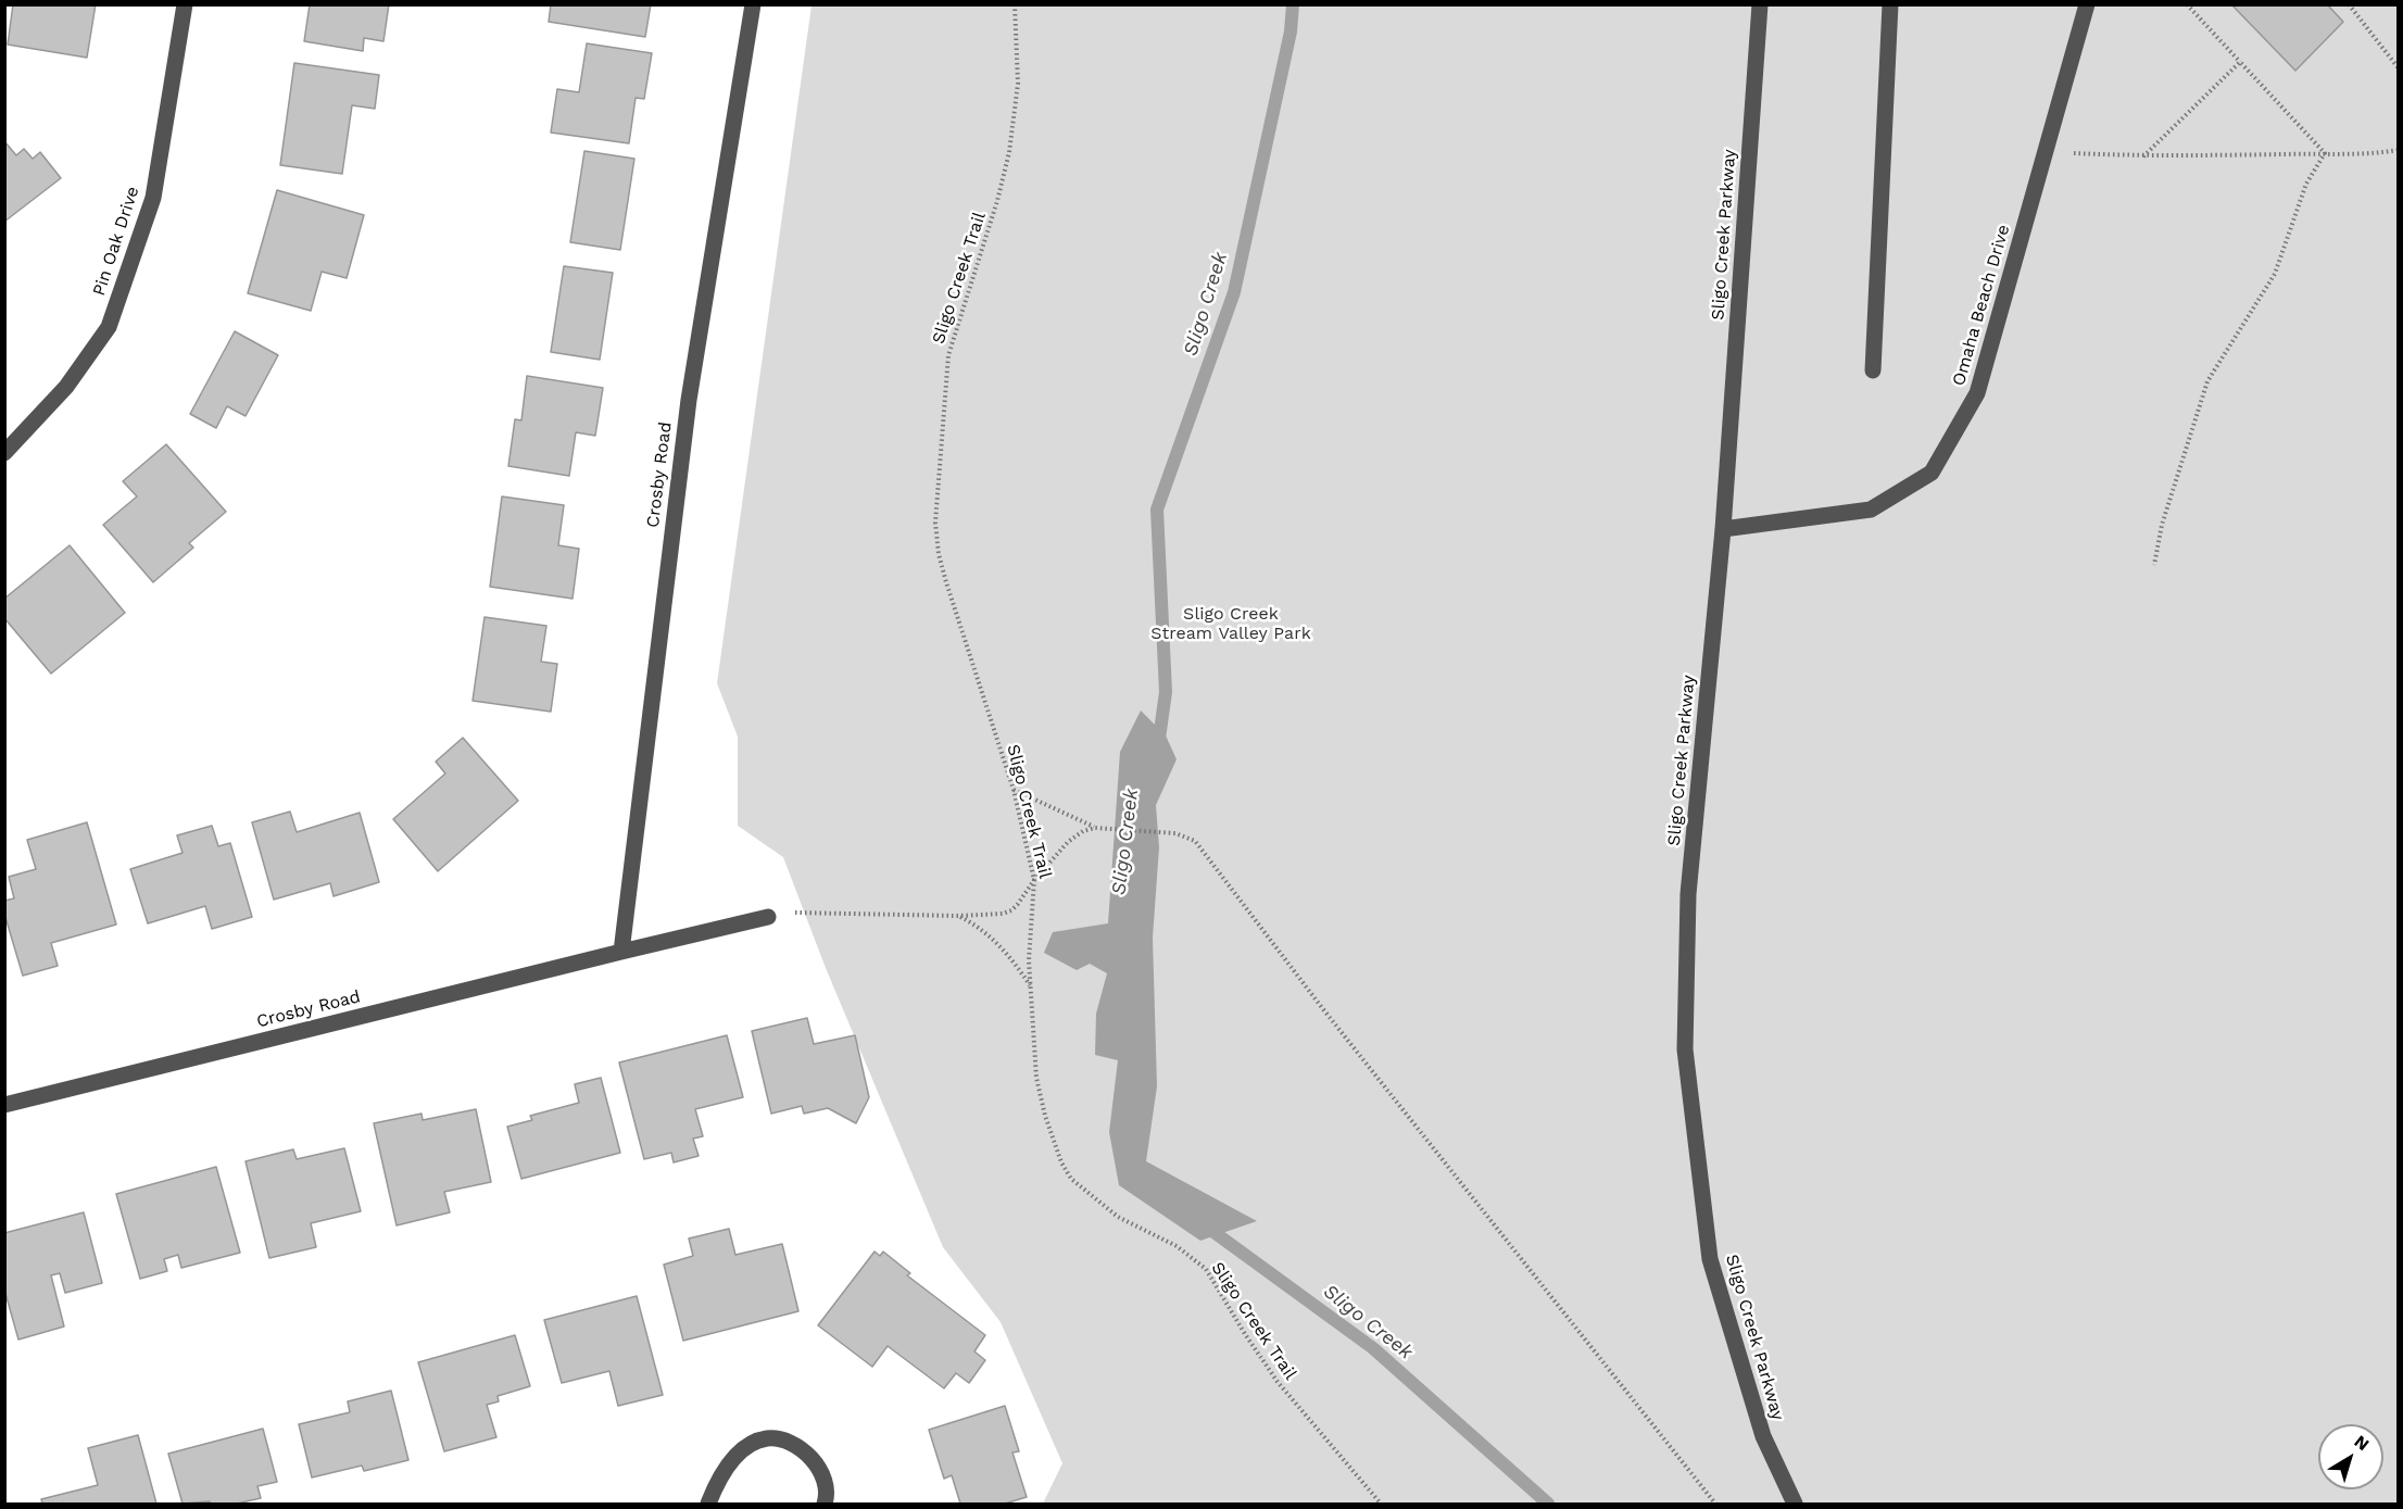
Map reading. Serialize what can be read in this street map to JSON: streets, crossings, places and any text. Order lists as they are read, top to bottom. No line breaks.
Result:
{"streets":{"street":["Sligo Creek Parkway","Pin Oak Drive","Omaha Beach Drive","Crosby Road"],"path":["Sligo Creek Trail"]},"crossings":[["Sligo Creek Parkway","Omaha Beach Drive"]],"water":["Sligo Creek"],"parks":["Sligo Creek Stream Valley Park"],"north":"top right"}
